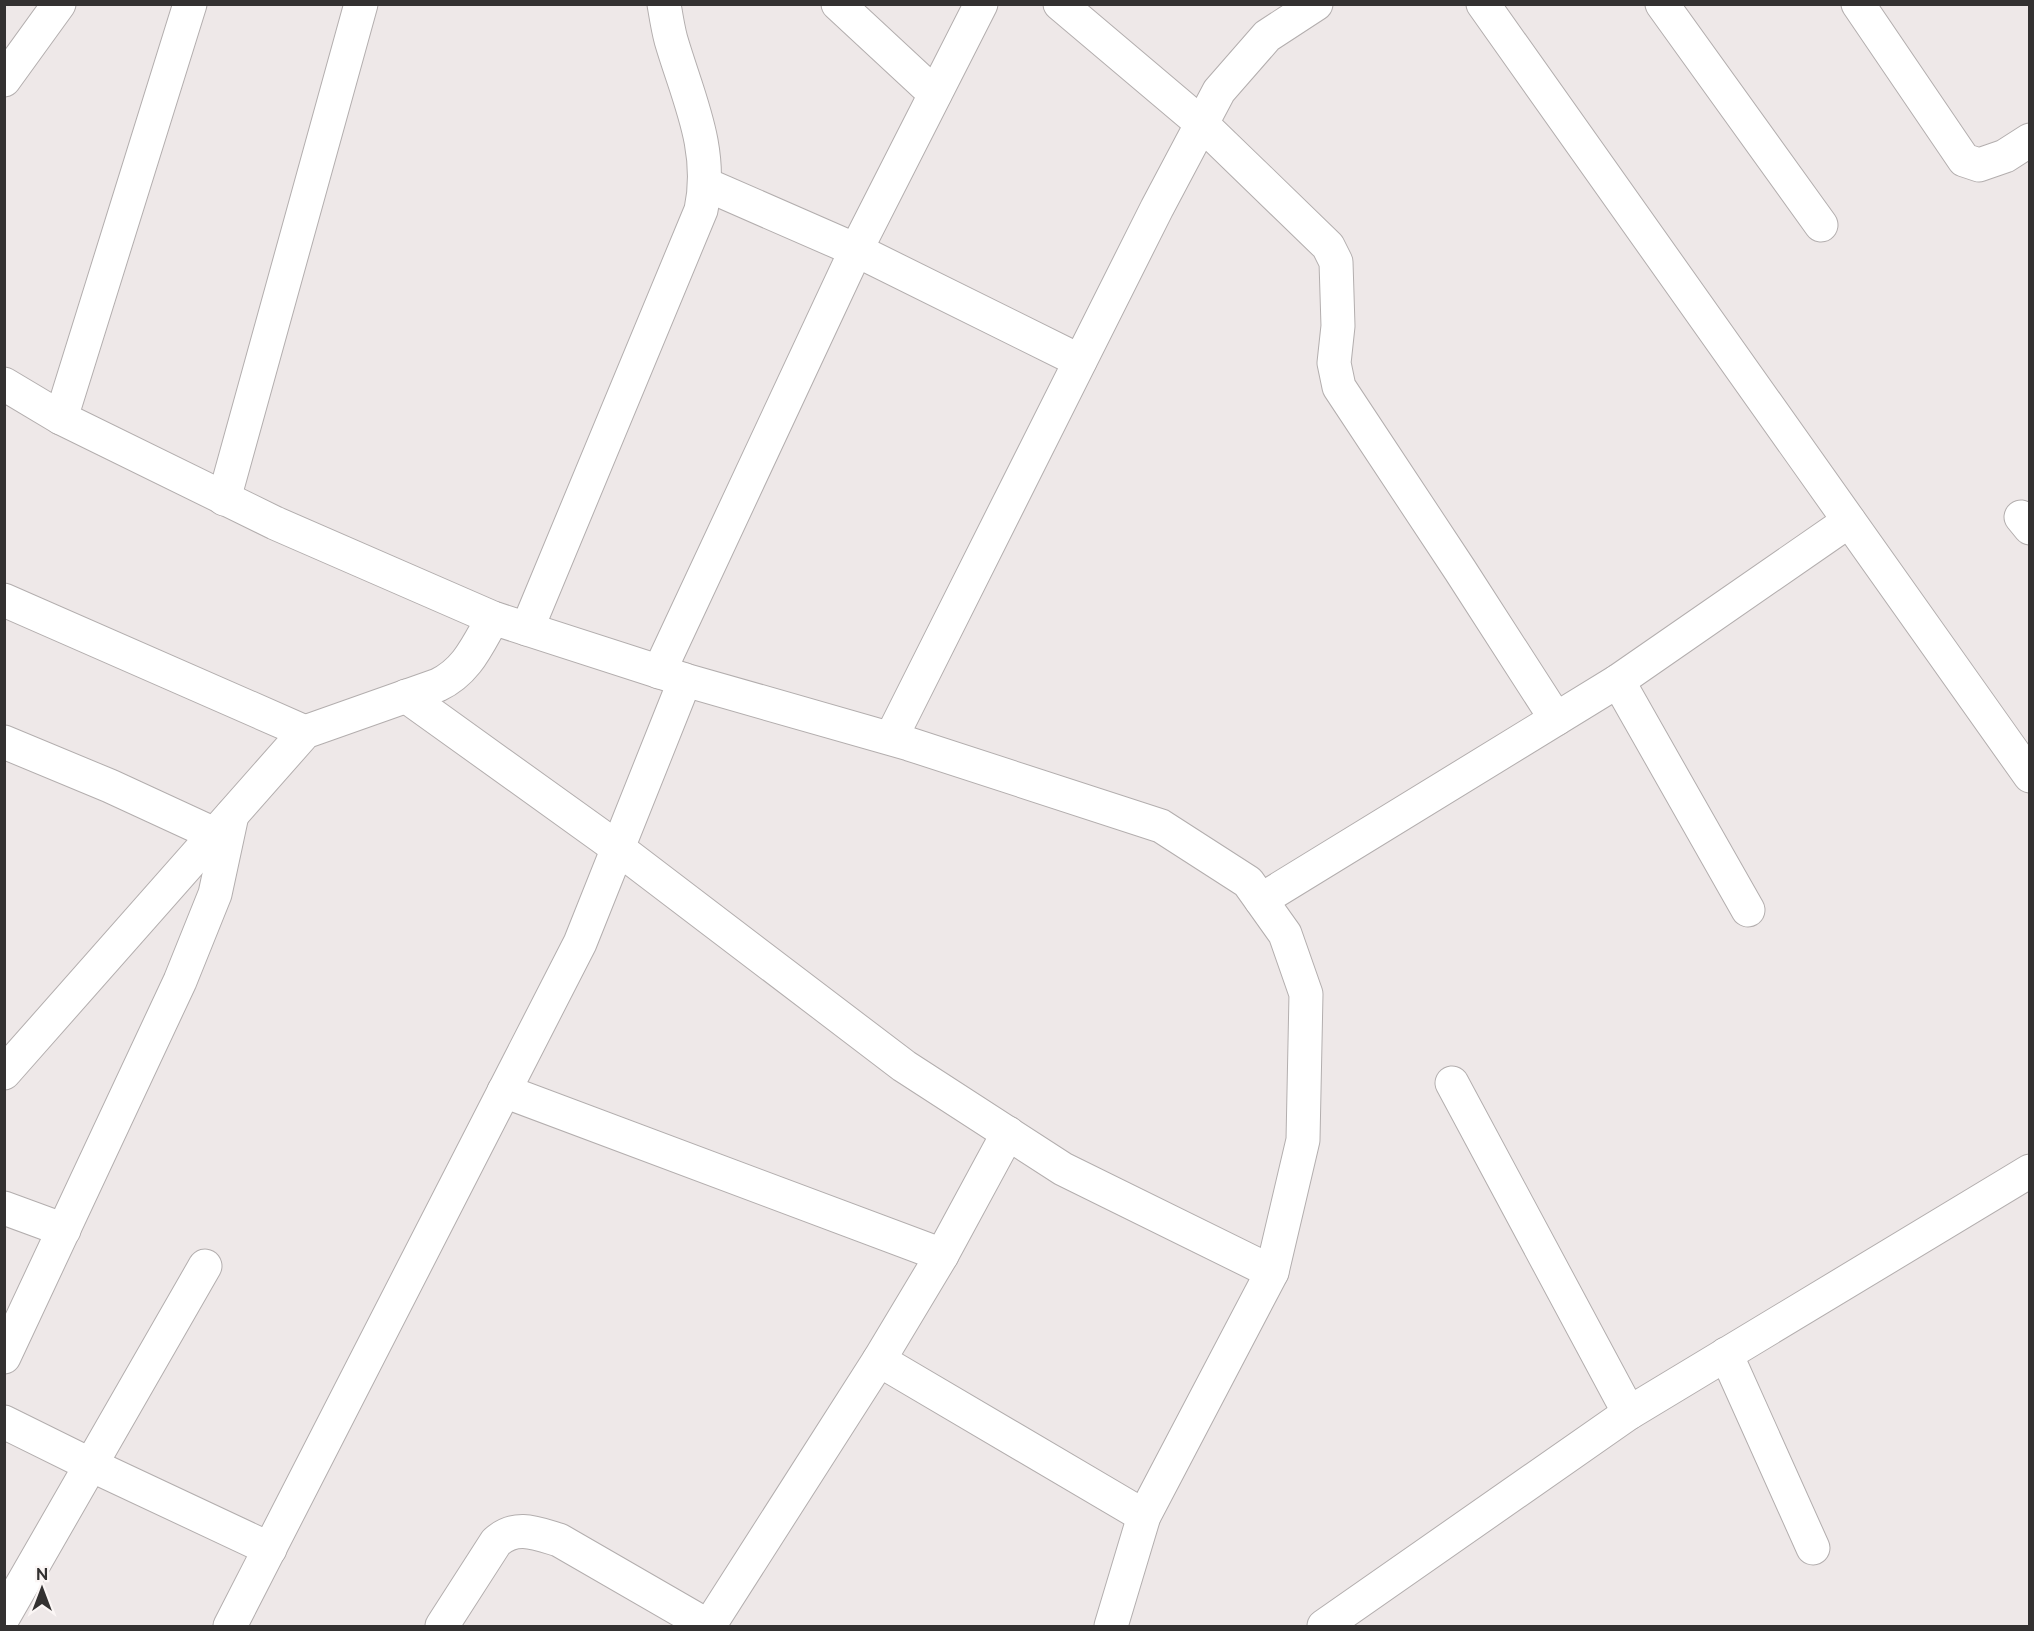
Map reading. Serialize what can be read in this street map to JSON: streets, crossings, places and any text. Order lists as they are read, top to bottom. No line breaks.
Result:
{"north":"top"}
